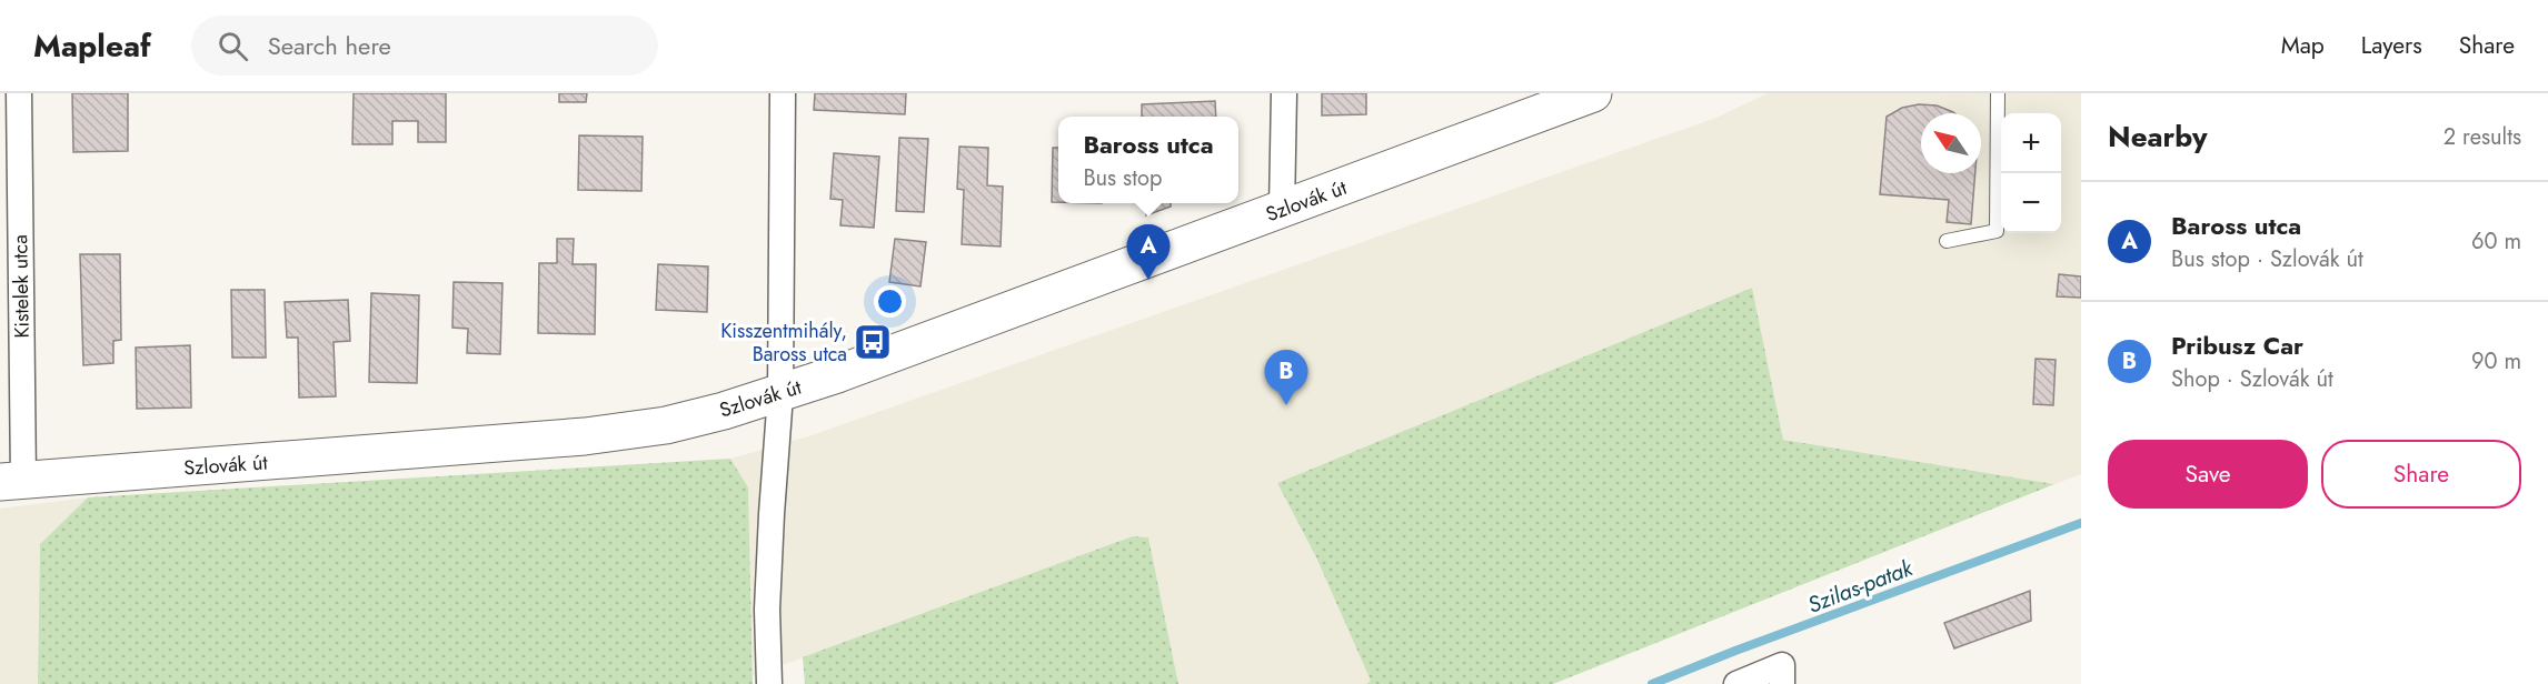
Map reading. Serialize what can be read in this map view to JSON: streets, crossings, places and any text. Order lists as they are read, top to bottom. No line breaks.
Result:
{"streets":{"main road":["Szlovák út"],"street":["Kistelek utca"]},"crossings":[["Szlovák út","Kistelek utca"]],"water":["Szilas-patak"],"places":{"bus stop":["Kisszentmihály, Baross utca"]},"north":"top left","page":{"header":"Mapleaf","search":"Search here","nav":["Map","Layers","Share"],"heading":["Nearby","2 results"],"map_buttons":["+","−"],"popup":["Baross utca","Bus stop"],"list":[{"mark":"A","name":"Baross utca","note":"Bus stop · Szlovák út","value":"60 m"},{"mark":"B","name":"Pribusz Car","note":"Shop · Szlovák út","value":"90 m"}],"pins":["A","B"],"buttons":["Save","Share"]}}
